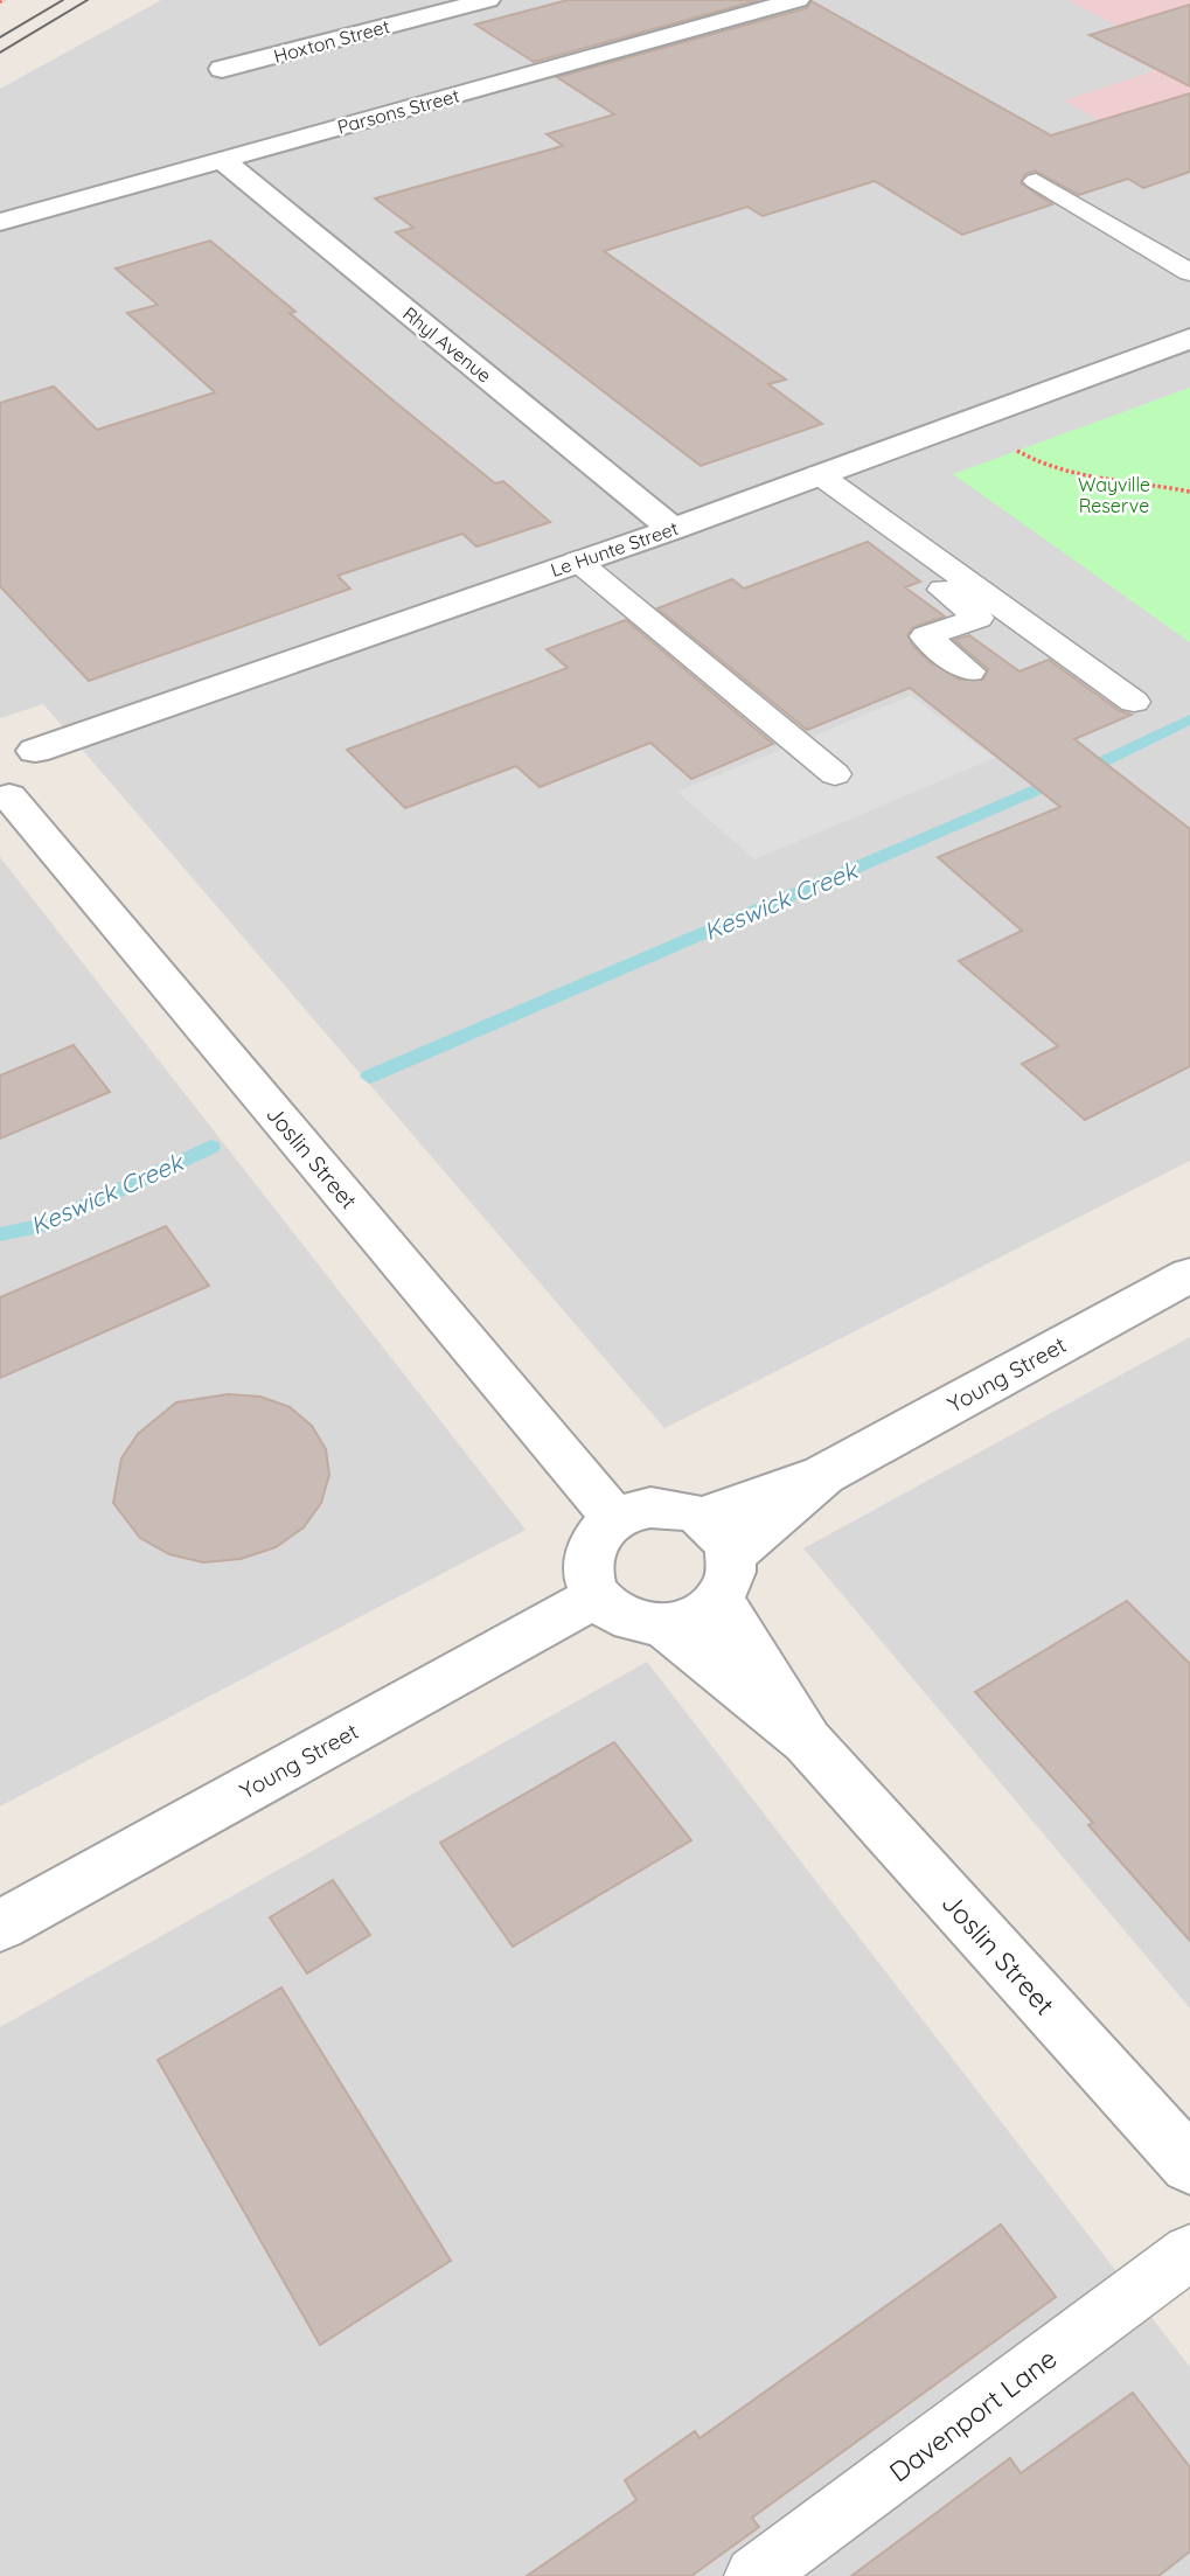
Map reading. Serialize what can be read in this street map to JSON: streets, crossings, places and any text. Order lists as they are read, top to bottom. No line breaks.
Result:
{"streets":{"street":["Hoxton Street","Parsons Street","Rhyl Avenue","Le Hunte Street","Joslin Street","Young Street"],"lane":["Davenport Lane"]},"crossings":[["Parsons Street","Rhyl Avenue"],["Rhyl Avenue","Le Hunte Street"],["Le Hunte Street","Joslin Street"],["Joslin Street","Young Street"]],"water":["Keswick Creek"],"parks":["Wayville Reserve"]}
